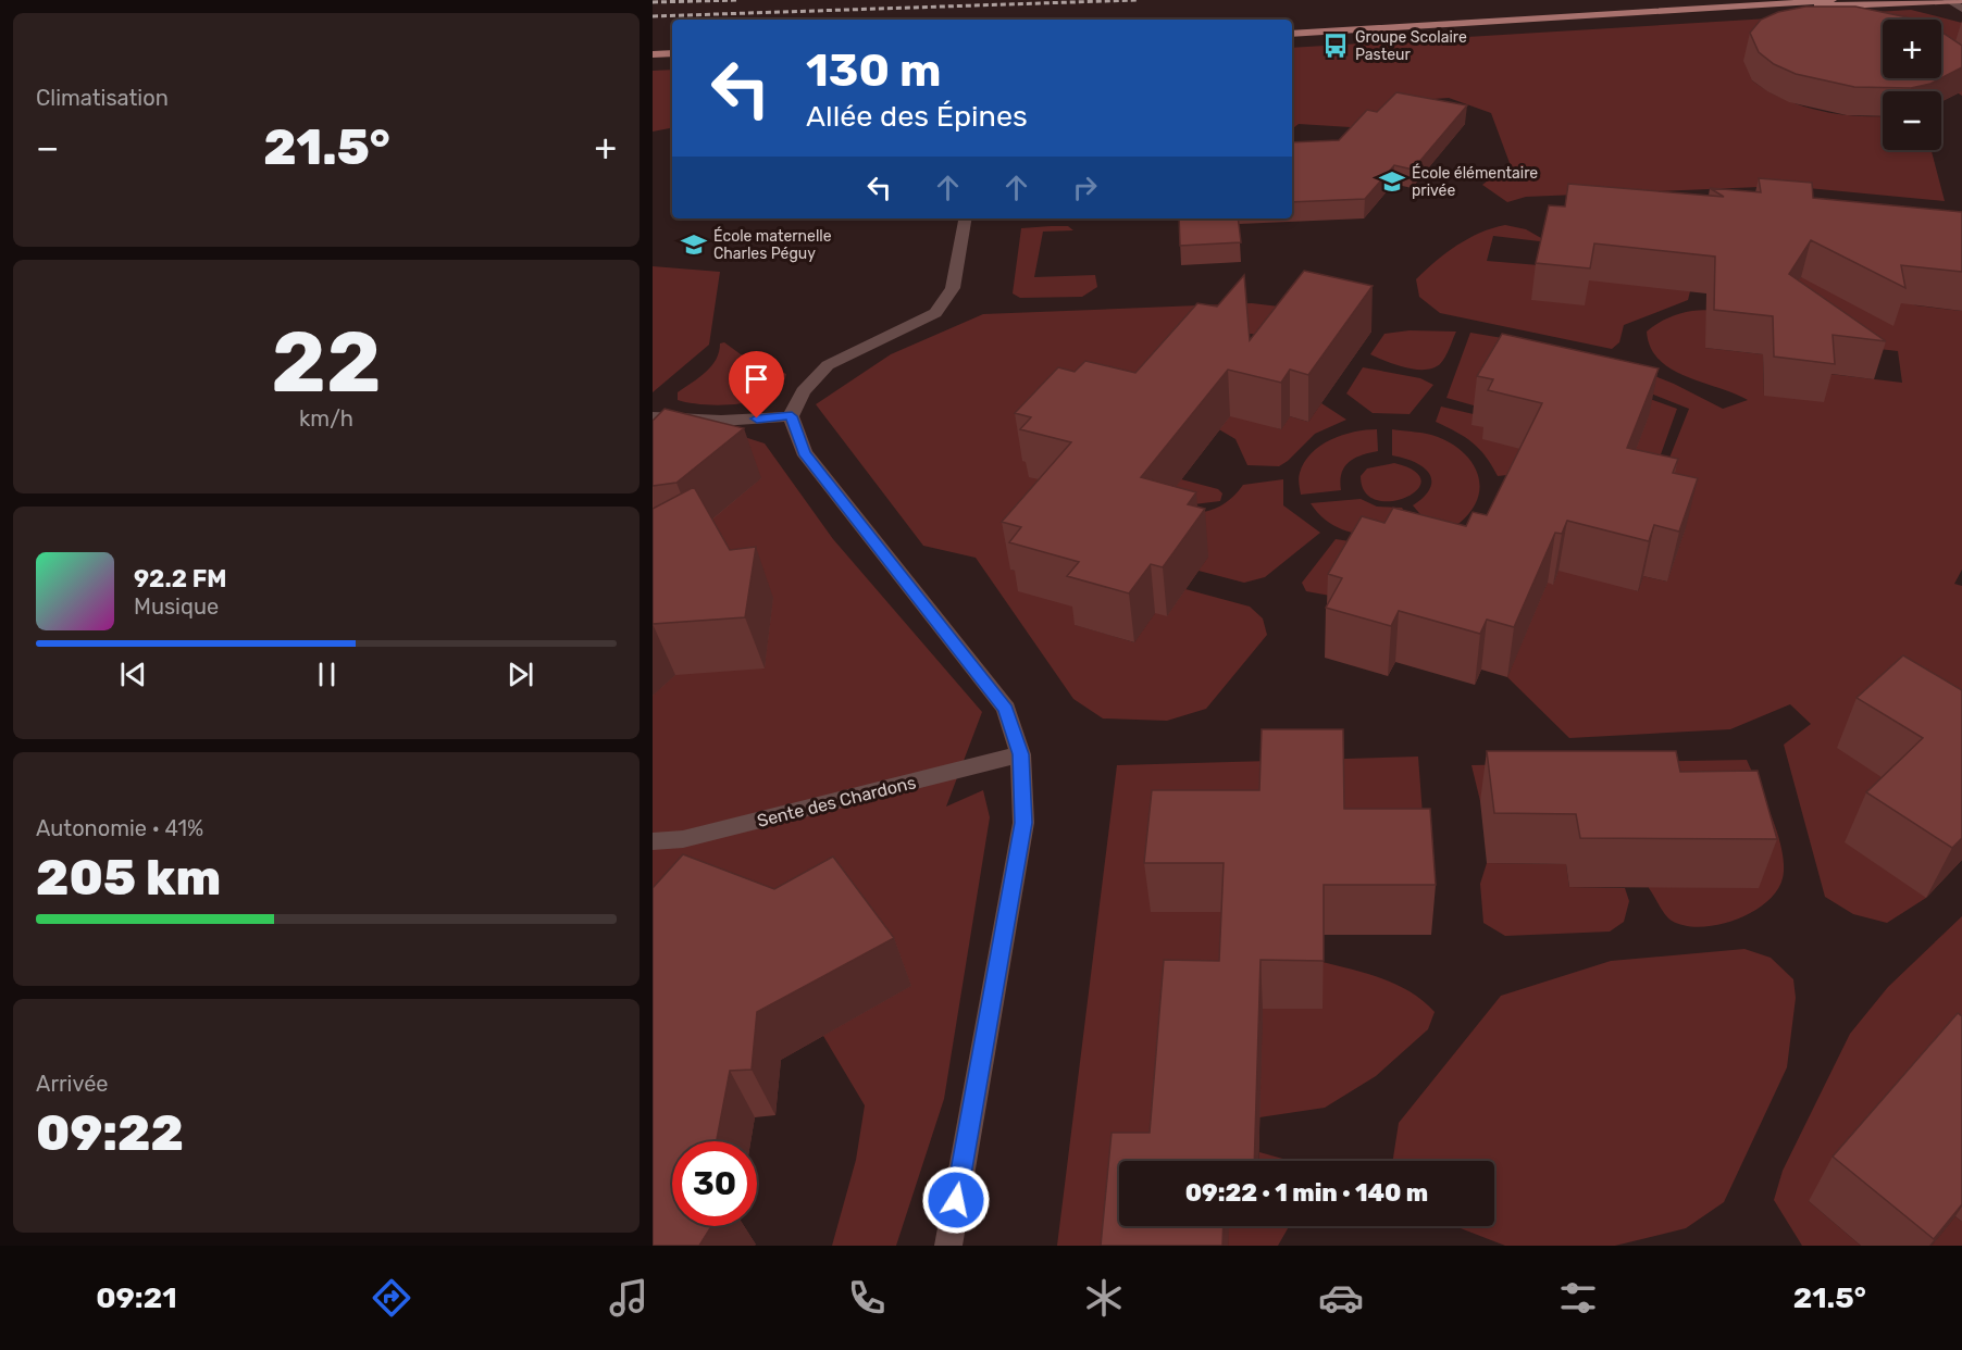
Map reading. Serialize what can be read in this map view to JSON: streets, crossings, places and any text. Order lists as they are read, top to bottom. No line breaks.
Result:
{"streets":{"street":["Sente des Chardons"]},"places":{"bus stop":["Groupe Scolaire Pasteur"],"school or university":["École élémentaire privée","École maternelle Charles Péguy"]},"page":{"tile":["Climatisation",["22","km/h"],["Autonomie · 41%","205 km"],["Arrivée","09:22"]],"map_buttons":["+","−"],"turn":["130 m","Allée des Épines"],"heat":["−","21.5°","+"],"song":["92.2 FM","Musique"],"limit":"30","trip":"09:22 · 1 min · 140 m","tabs":["09:21","21.5°"]}}
